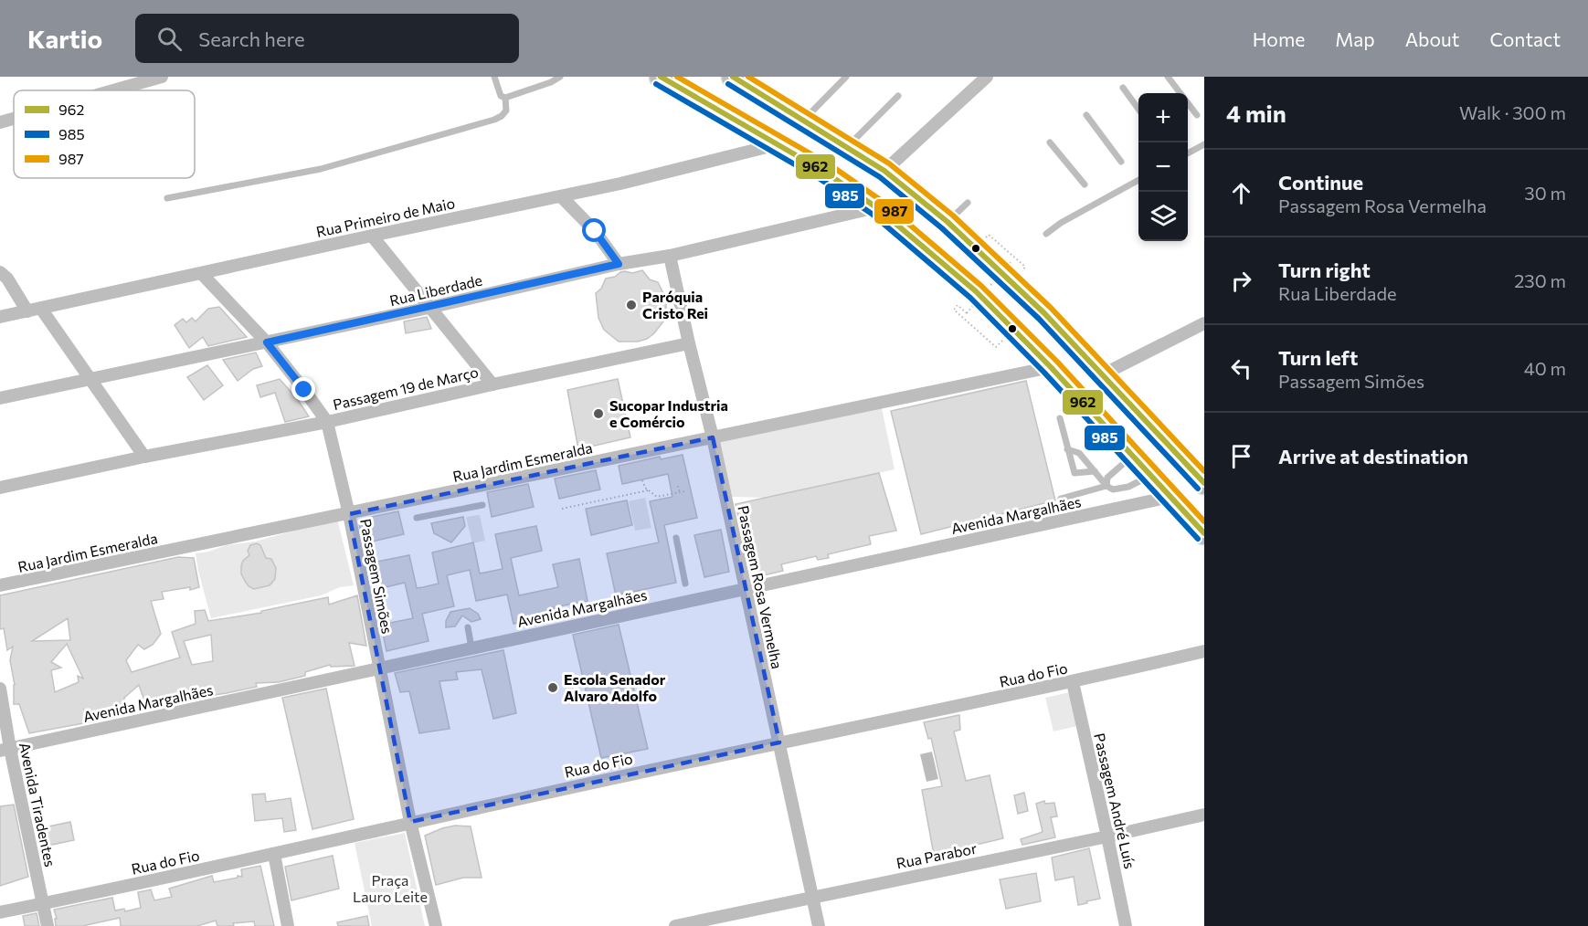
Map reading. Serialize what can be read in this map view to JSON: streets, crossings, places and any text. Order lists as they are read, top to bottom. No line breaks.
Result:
{"streets":{"street":["Rua Primeiro de Maio","Rua Liberdade","Passagem 19 de Março","Rua Jardim Esmeralda","Avenida Margalhães","Passagem Simões","Passagem Rosa Vermelha","Rua do Fio","Passagem André Luís","Avenida Tiradentes","Rua Parabor"]},"crossings":[["Rua Primeiro de Maio","Passagem Simões"],["Rua Liberdade","Passagem Simões"],["Rua Liberdade","Passagem Rosa Vermelha"],["Passagem 19 de Março","Passagem Simões"],["Passagem 19 de Março","Passagem Rosa Vermelha"],["Rua Jardim Esmeralda","Passagem Simões"],["Rua Jardim Esmeralda","Passagem Rosa Vermelha"],["Avenida Margalhães","Passagem Simões"],["Avenida Margalhães","Passagem Rosa Vermelha"],["Avenida Margalhães","Avenida Tiradentes"],["Passagem Simões","Rua do Fio"],["Passagem Rosa Vermelha","Rua do Fio"],["Passagem Rosa Vermelha","Rua Parabor"],["Rua do Fio","Passagem André Luís"],["Rua do Fio","Avenida Tiradentes"],["Passagem André Luís","Rua Parabor"]],"parks":["Praça Lauro Leite"],"places":["Paróquia Cristo Rei","Sucopar Industria e Comércio","Escola Senador Alvaro Adolfo"],"lines":["transit line 962","transit line 987","transit line 985"],"legend":["962","985","987"],"page":{"header":"Kartio","search":"Search here","nav":["Home","Map","About","Contact"],"heading":["4 min","Walk · 300 m"],"map_buttons":["+","−"],"list":[["Continue","Passagem Rosa Vermelha","30 m"],["Turn right","Rua Liberdade","230 m"],["Turn left","Passagem Simões","40 m"],"Arrive at destination"]}}
